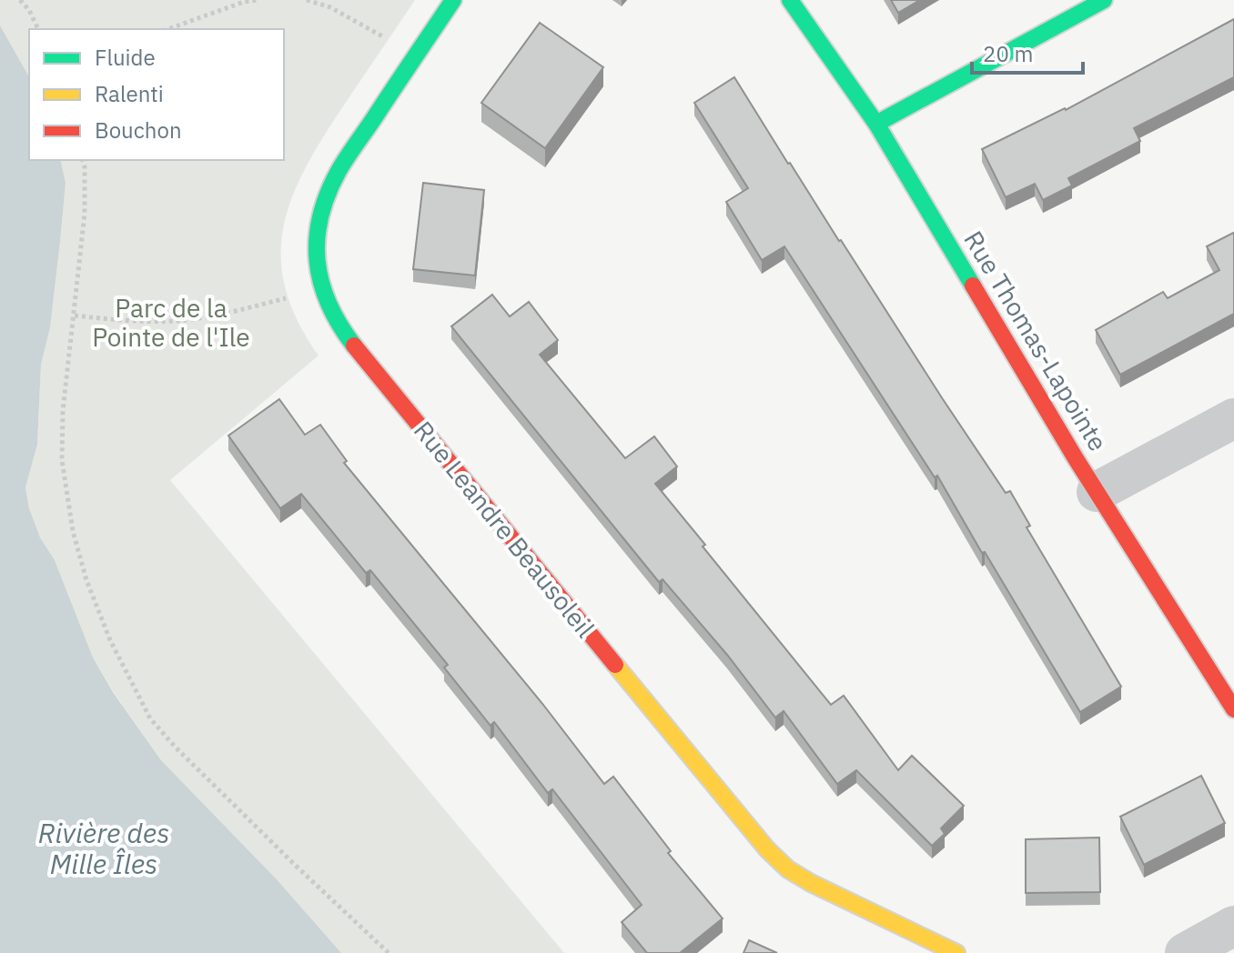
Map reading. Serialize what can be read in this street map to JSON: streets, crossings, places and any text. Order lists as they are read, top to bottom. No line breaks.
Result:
{"streets":{"street":["Rue Thomas-Lapointe","Rue Leandre Beausoleil"]},"water":["Rivière des Mille Îles"],"parks":["Parc de la Pointe de l'Ile"],"legend":["Fluide","Ralenti","Bouchon"],"scale_bar":"20 m"}
